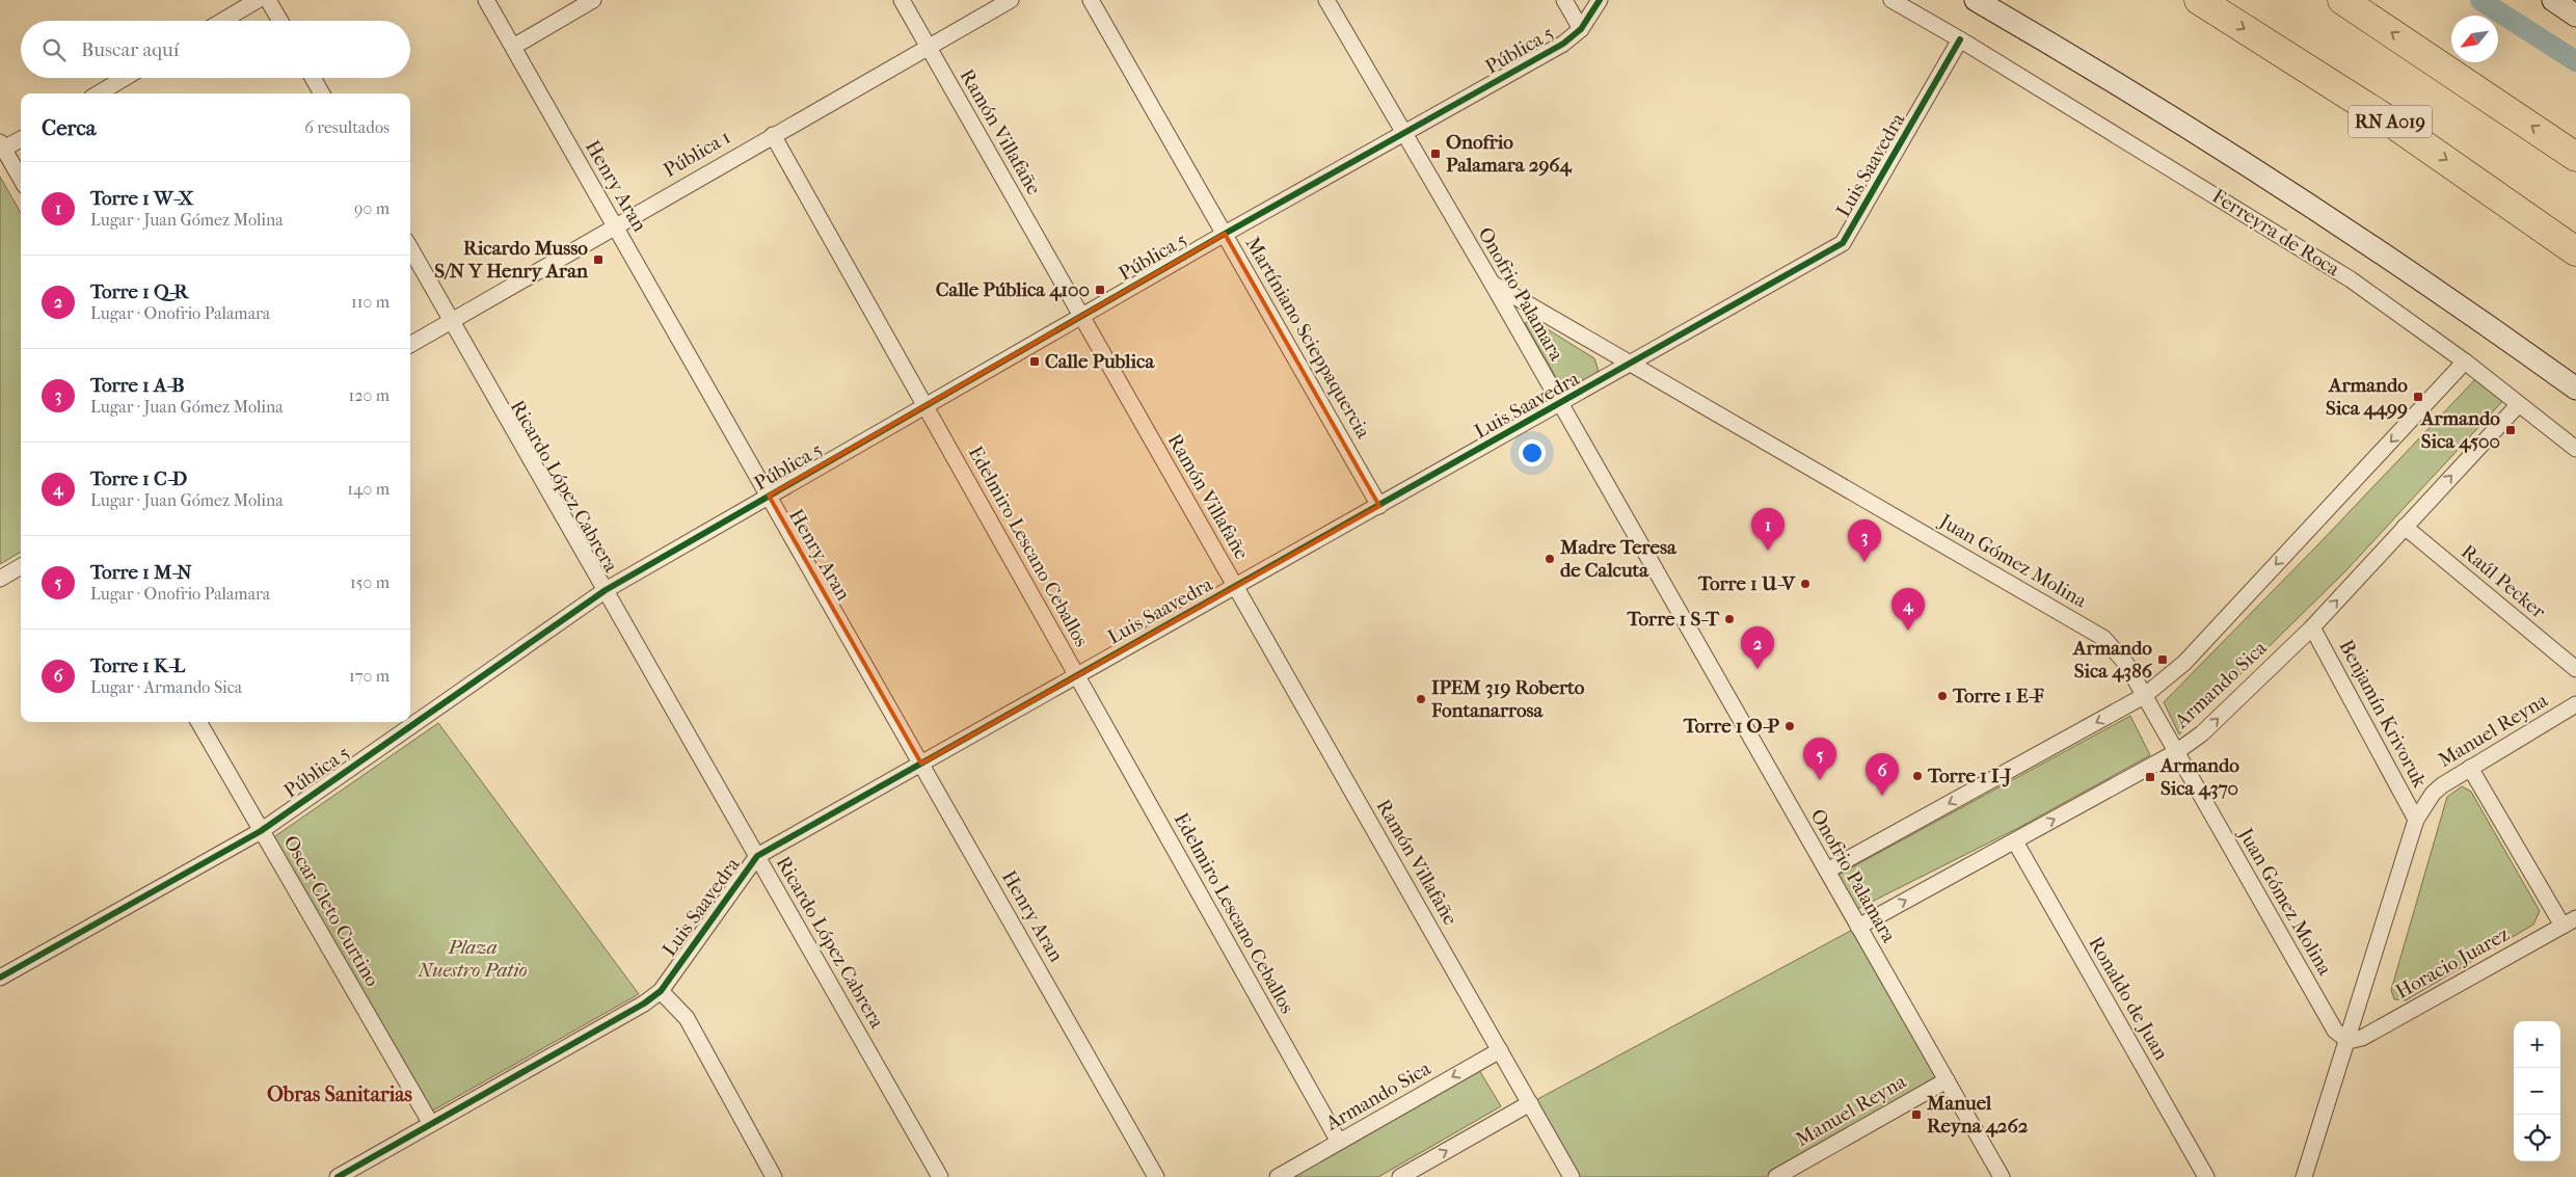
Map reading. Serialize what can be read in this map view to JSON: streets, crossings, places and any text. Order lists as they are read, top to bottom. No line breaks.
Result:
{"streets":{"highway":["RN A019"],"street":["Pública 5","Ramón Villafañe","Pública 1","Luis Saavedra","Henry Aran","Ferreyra de Roca","Onofrio Palamara","Martíniano Scieppaquercia","Ricardo López Cabrera","Edelmiro Lescano Ceballos","Juan Gómez Molina","Raúl Pecker","Armando Sica","Benjamín Krivoruk","Manuel Reyna","Oscar Cleto Curtino","Horacio Juarez","Ronaldo de Juan"]},"crossings":[["Pública 5","Ramón Villafañe"],["Pública 5","Henry Aran"],["Pública 5","Onofrio Palamara"],["Pública 5","Martíniano Scieppaquercia"],["Pública 5","Ricardo López Cabrera"],["Pública 5","Edelmiro Lescano Ceballos"],["Pública 5","Oscar Cleto Curtino"],["Ramón Villafañe","Pública 1"],["Ramón Villafañe","Luis Saavedra"],["Ramón Villafañe","Armando Sica"],["Pública 1","Henry Aran"],["Pública 1","Ricardo López Cabrera"],["Pública 1","Edelmiro Lescano Ceballos"],["Luis Saavedra","Henry Aran"],["Luis Saavedra","Ferreyra de Roca"],["Luis Saavedra","Onofrio Palamara"],["Luis Saavedra","Martíniano Scieppaquercia"],["Luis Saavedra","Ricardo López Cabrera"],["Luis Saavedra","Edelmiro Lescano Ceballos"],["Luis Saavedra","Juan Gómez Molina"],["Luis Saavedra","Oscar Cleto Curtino"],["Ferreyra de Roca","Armando Sica"],["Onofrio Palamara","Juan Gómez Molina"],["Onofrio Palamara","Armando Sica"],["Onofrio Palamara","Manuel Reyna"],["Edelmiro Lescano Ceballos","Armando Sica"],["Juan Gómez Molina","Armando Sica"],["Juan Gómez Molina","Manuel Reyna"],["Juan Gómez Molina","Horacio Juarez"],["Raúl Pecker","Armando Sica"],["Armando Sica","Benjamín Krivoruk"],["Armando Sica","Ronaldo de Juan"],["Benjamín Krivoruk","Manuel Reyna"],["Manuel Reyna","Horacio Juarez"]],"districts":["Obras Sanitarias"],"parks":["Plaza Nuestro Patio"],"places":{"transit":["Onofrio Palamara 2964","Ricardo Musso S/N Y Henry Aran","Calle Pública 4100","Calle Publica","Armando Sica 4499","Armando Sica 4500","Armando Sica 4386","Armando Sica 4370","Manuel Reyna 4262"],"other":["Madre Teresa de Calcuta","Torre 1 U-V","Torre 1 S-T","Torre 1 E-F","IPEM 319 Roberto Fontanarrosa","Torre 1 O-P","Torre 1 I-J"]},"north":"bottom left","page":{"search":"Buscar aquí","heading":["Cerca","6 resultados"],"list":[{"mark":"1","name":"Torre 1 W-X","note":"Lugar · Juan Gómez Molina","value":"90 m"},{"mark":"2","name":"Torre 1 Q-R","note":"Lugar · Onofrio Palamara","value":"110 m"},{"mark":"3","name":"Torre 1 A-B","note":"Lugar · Juan Gómez Molina","value":"120 m"},{"mark":"4","name":"Torre 1 C-D","note":"Lugar · Juan Gómez Molina","value":"140 m"},{"mark":"5","name":"Torre 1 M-N","note":"Lugar · Onofrio Palamara","value":"150 m"},{"mark":"6","name":"Torre 1 K-L","note":"Lugar · Armando Sica","value":"170 m"}],"pins":["1","3","4","2","5","6"],"map_buttons":["+","−"]}}
